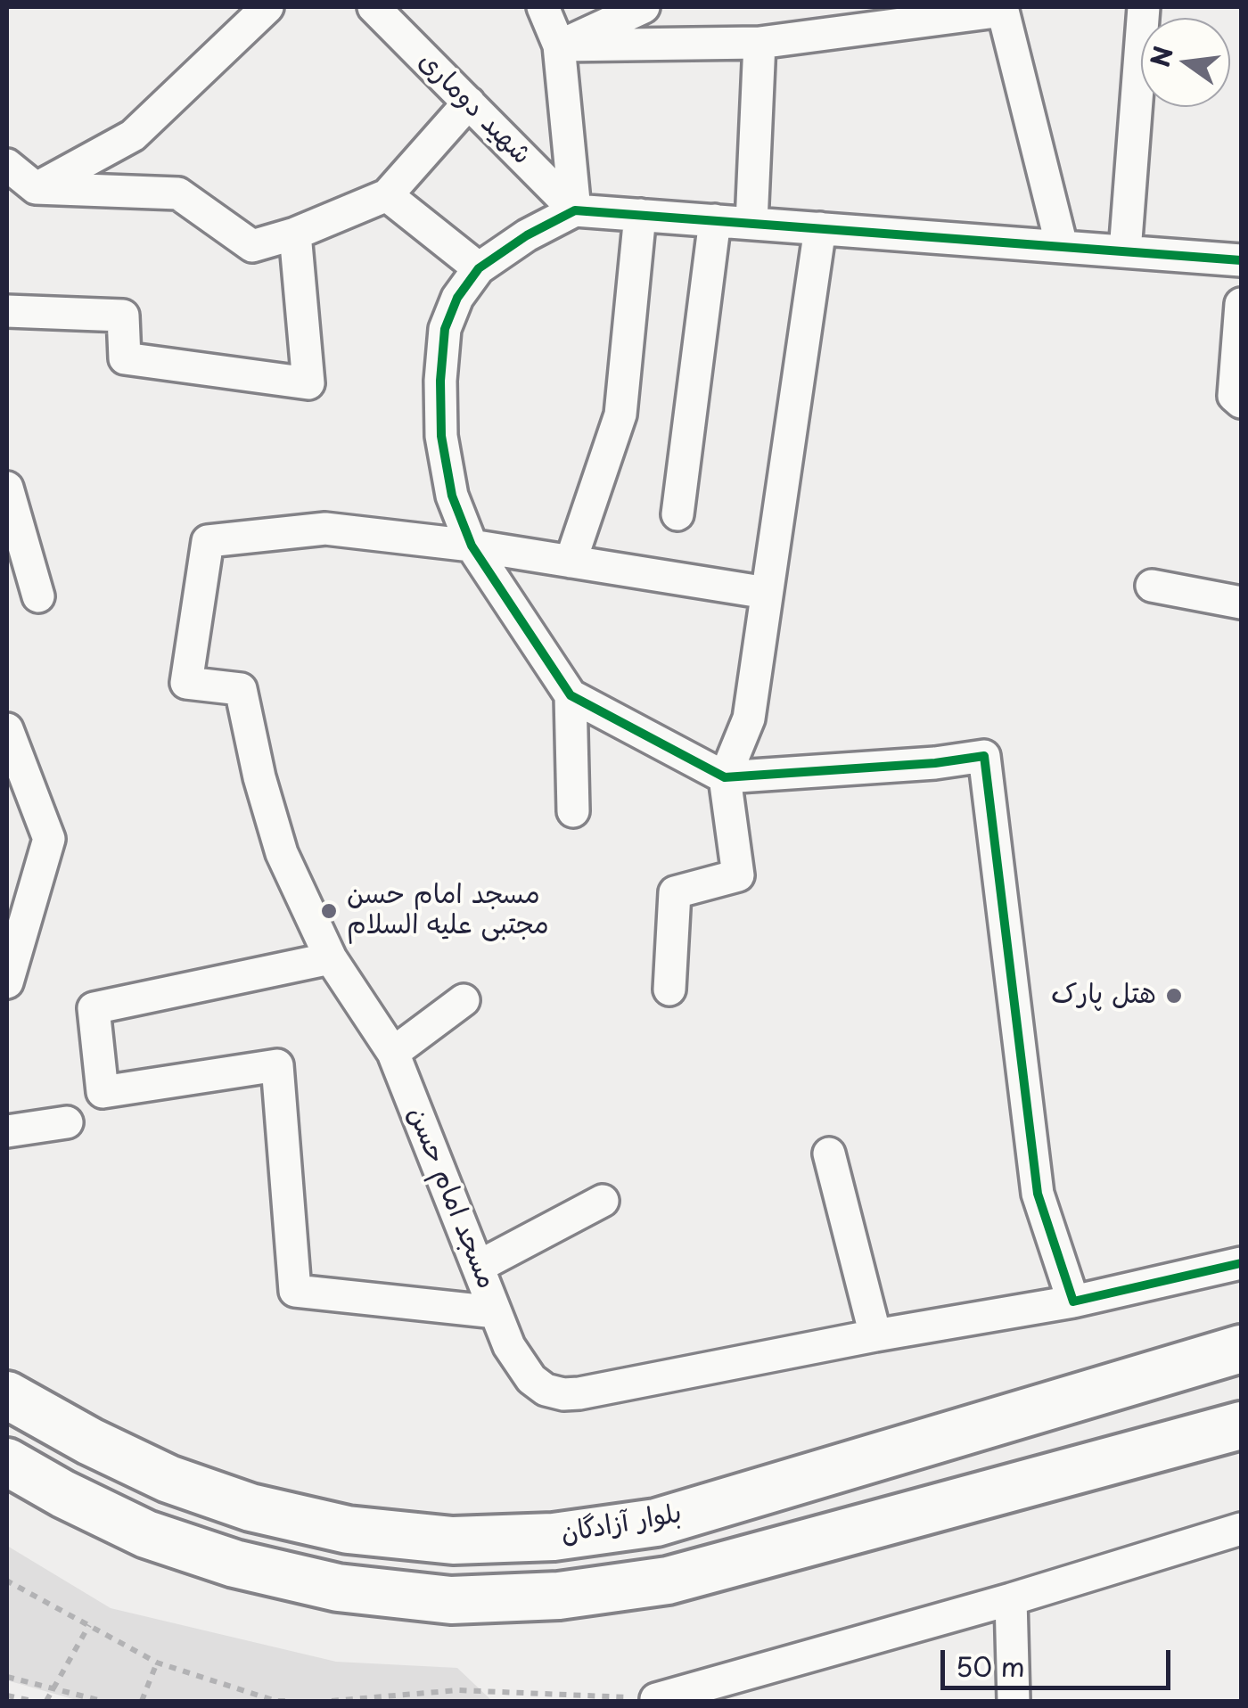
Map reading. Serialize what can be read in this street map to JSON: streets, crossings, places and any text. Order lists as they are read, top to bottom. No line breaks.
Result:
{"streets":{"main road":["بلوار آزادگان"],"street":["شهید دوماری","مسجد امام حسن"]},"places":["مسجد امام حسن مجتبی علیه السلام","هتل پارک"],"scale_bar":"50 m","north":"left"}
